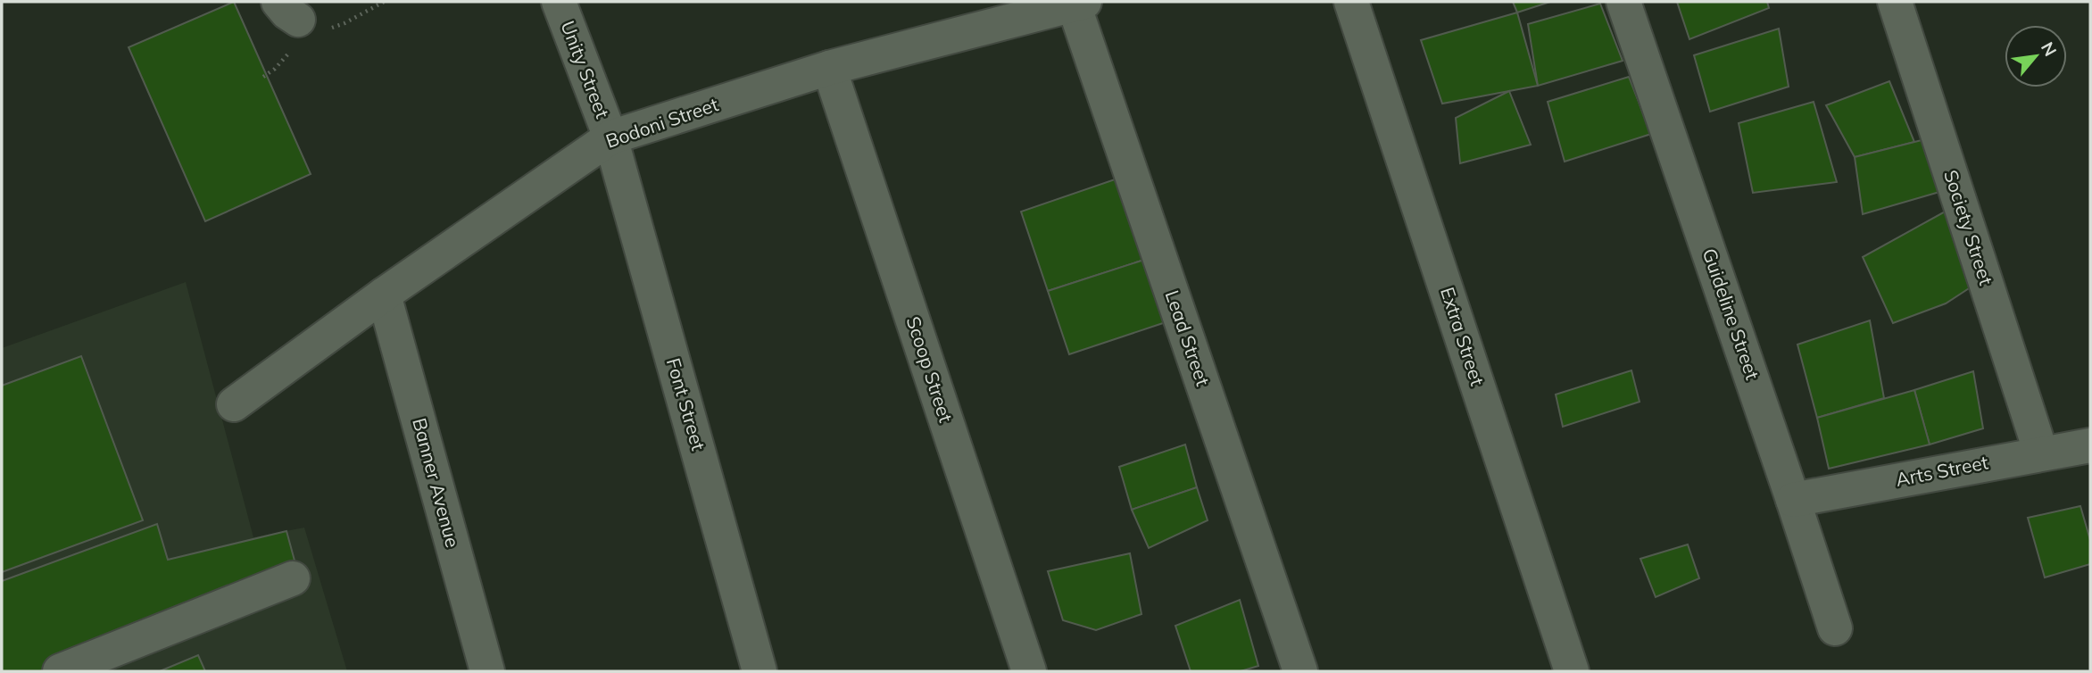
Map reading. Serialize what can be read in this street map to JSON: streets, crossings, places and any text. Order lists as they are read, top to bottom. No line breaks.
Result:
{"streets":{"street":["Unity Street","Bodoni Street","Society Street","Guideline Street","Extra Street","Lead Street","Scoop Street","Font Street","Arts Street","Banner Avenue"]},"crossings":[["Unity Street","Bodoni Street"],["Unity Street","Font Street"],["Bodoni Street","Lead Street"],["Bodoni Street","Scoop Street"],["Bodoni Street","Font Street"],["Bodoni Street","Banner Avenue"],["Society Street","Arts Street"],["Guideline Street","Arts Street"]],"north":"top right"}
